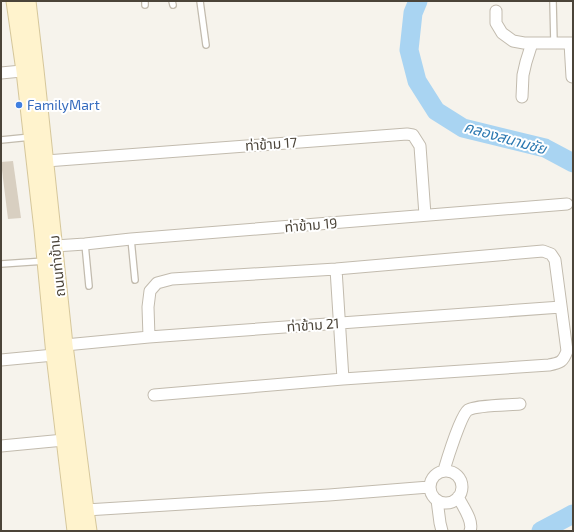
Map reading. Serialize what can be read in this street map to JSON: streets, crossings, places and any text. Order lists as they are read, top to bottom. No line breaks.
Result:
{"streets":{"street":["ท่าข้าม 17","ท่าข้าม 19","ถนนท่าข้าม","ท่าข้าม 21"]},"crossings":[["ท่าข้าม 17","ท่าข้าม 19"],["ท่าข้าม 17","ถนนท่าข้าม"],["ท่าข้าม 19","ถนนท่าข้าม"],["ถนนท่าข้าม","ท่าข้าม 21"]],"water":["คลองสนามชัย"],"places":["FamilyMart"]}
